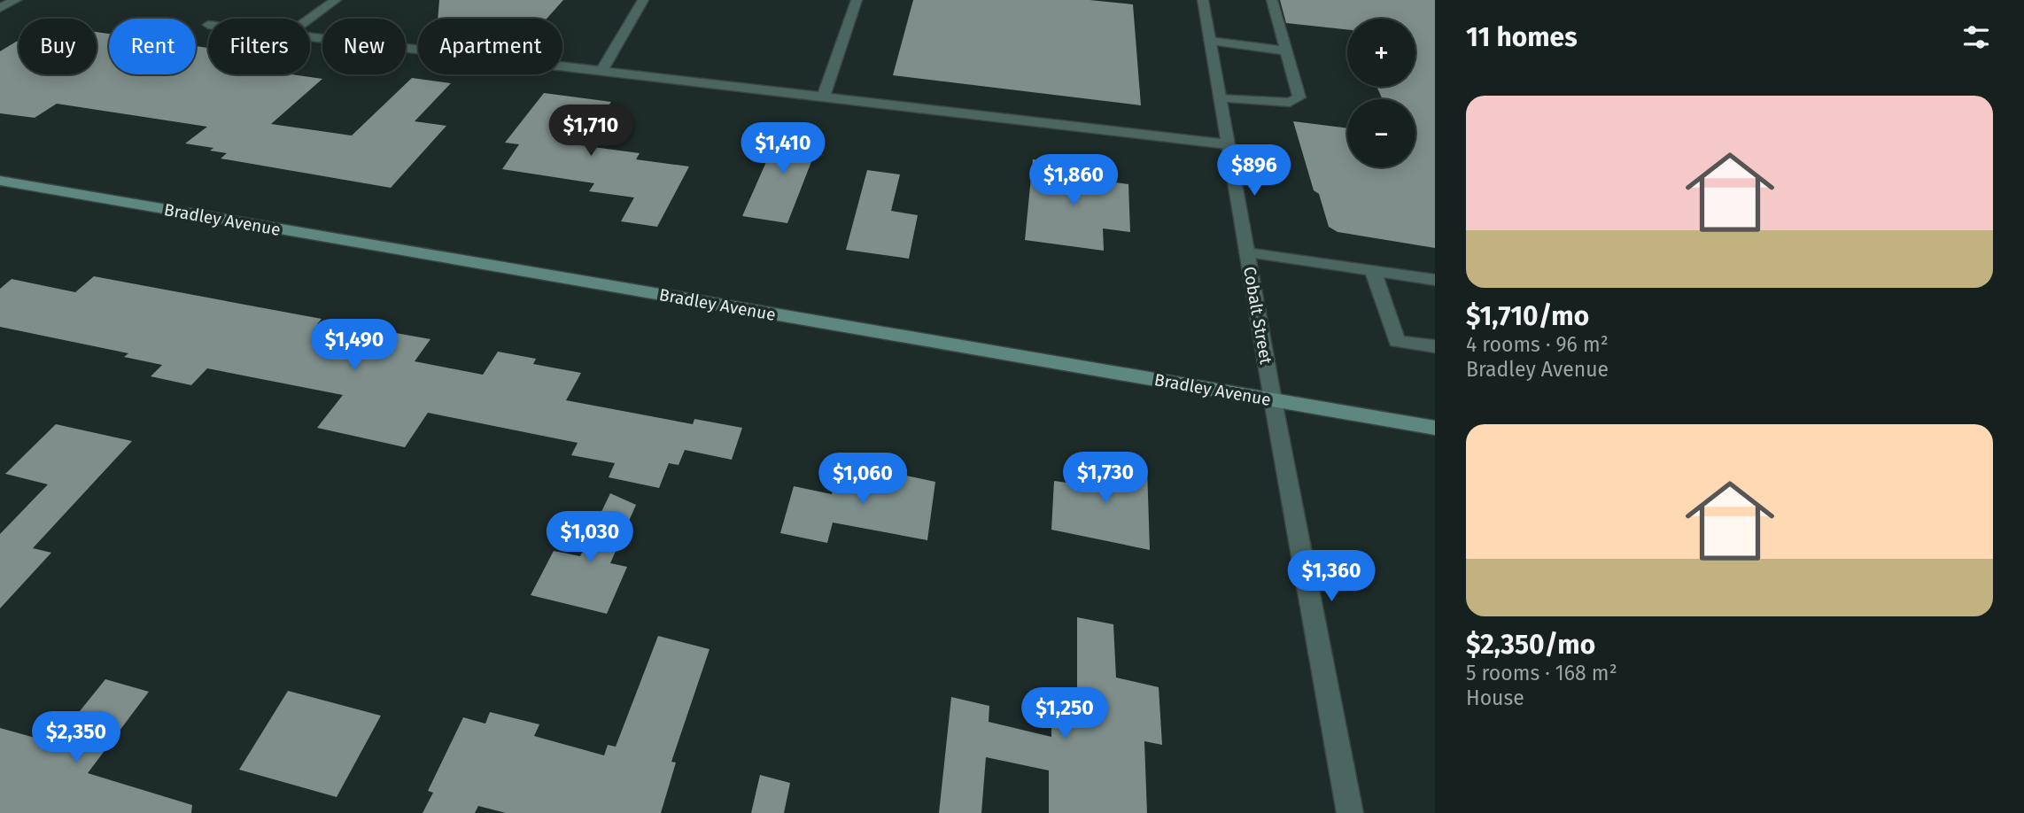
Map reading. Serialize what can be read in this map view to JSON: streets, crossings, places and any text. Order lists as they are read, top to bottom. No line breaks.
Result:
{"streets":{"street":["Bradley Avenue","Cobalt Street"]},"crossings":[["Bradley Avenue","Cobalt Street"]],"page":{"heading":"11 homes","map_buttons":["+","−"],"chip":["Buy","Rent","Filters","New","Apartment"],"list":[{"name":"$1,710/mo","note":"4 rooms · 96 m² · Bradley Avenue"},{"name":"$2,350/mo","note":"5 rooms · 168 m² · House"}],"price":["$1,710","$1,410","$896","$1,860","$1,490","$1,730","$1,060","$1,030","$1,360","$1,250","$2,350"]}}
